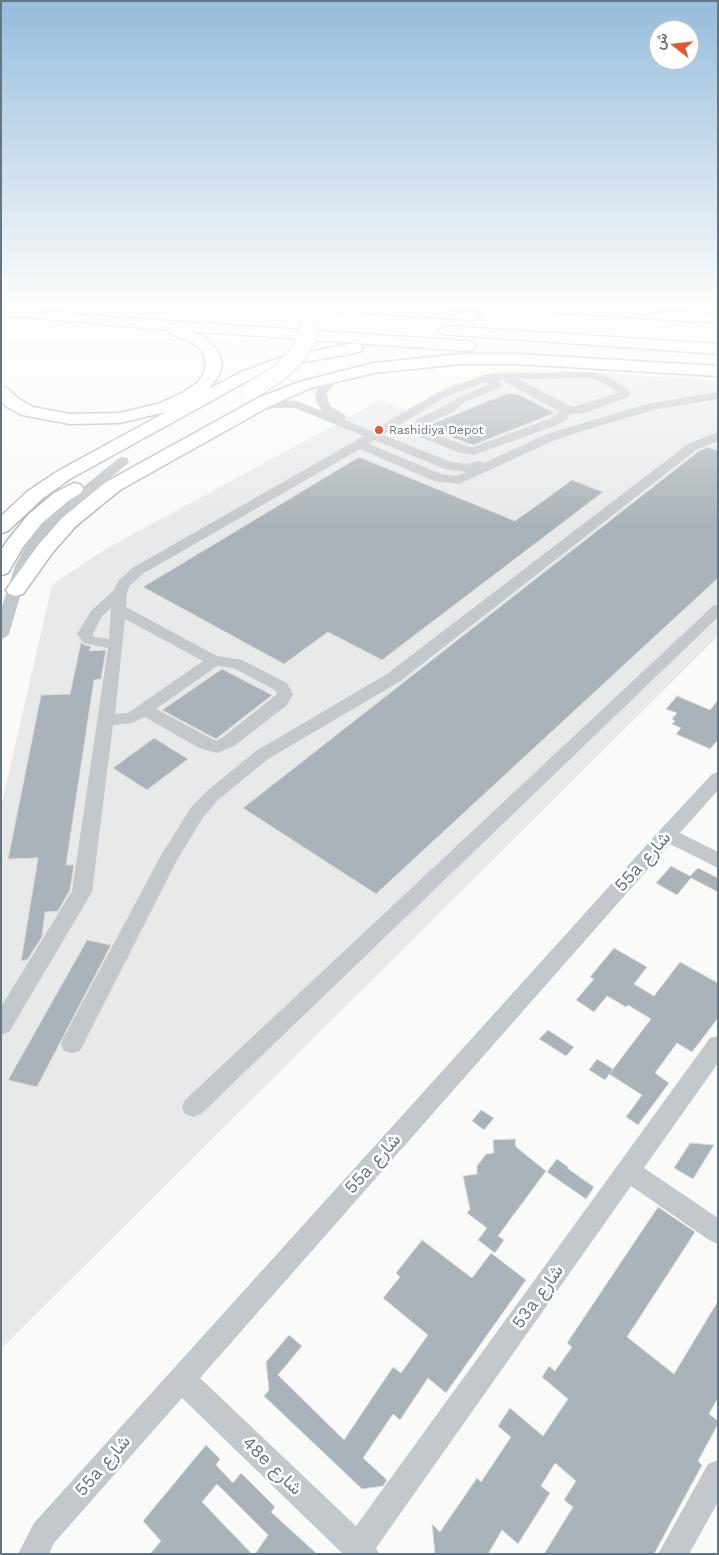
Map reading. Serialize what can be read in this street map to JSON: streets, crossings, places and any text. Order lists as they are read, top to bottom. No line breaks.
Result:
{"streets":{"street":["55a شارع","53a شارع","48e شارع"]},"crossings":[["55a شارع","48e شارع"],["53a شارع","48e شارع"]],"places":["Rashidiya Depot"],"north":"left"}
